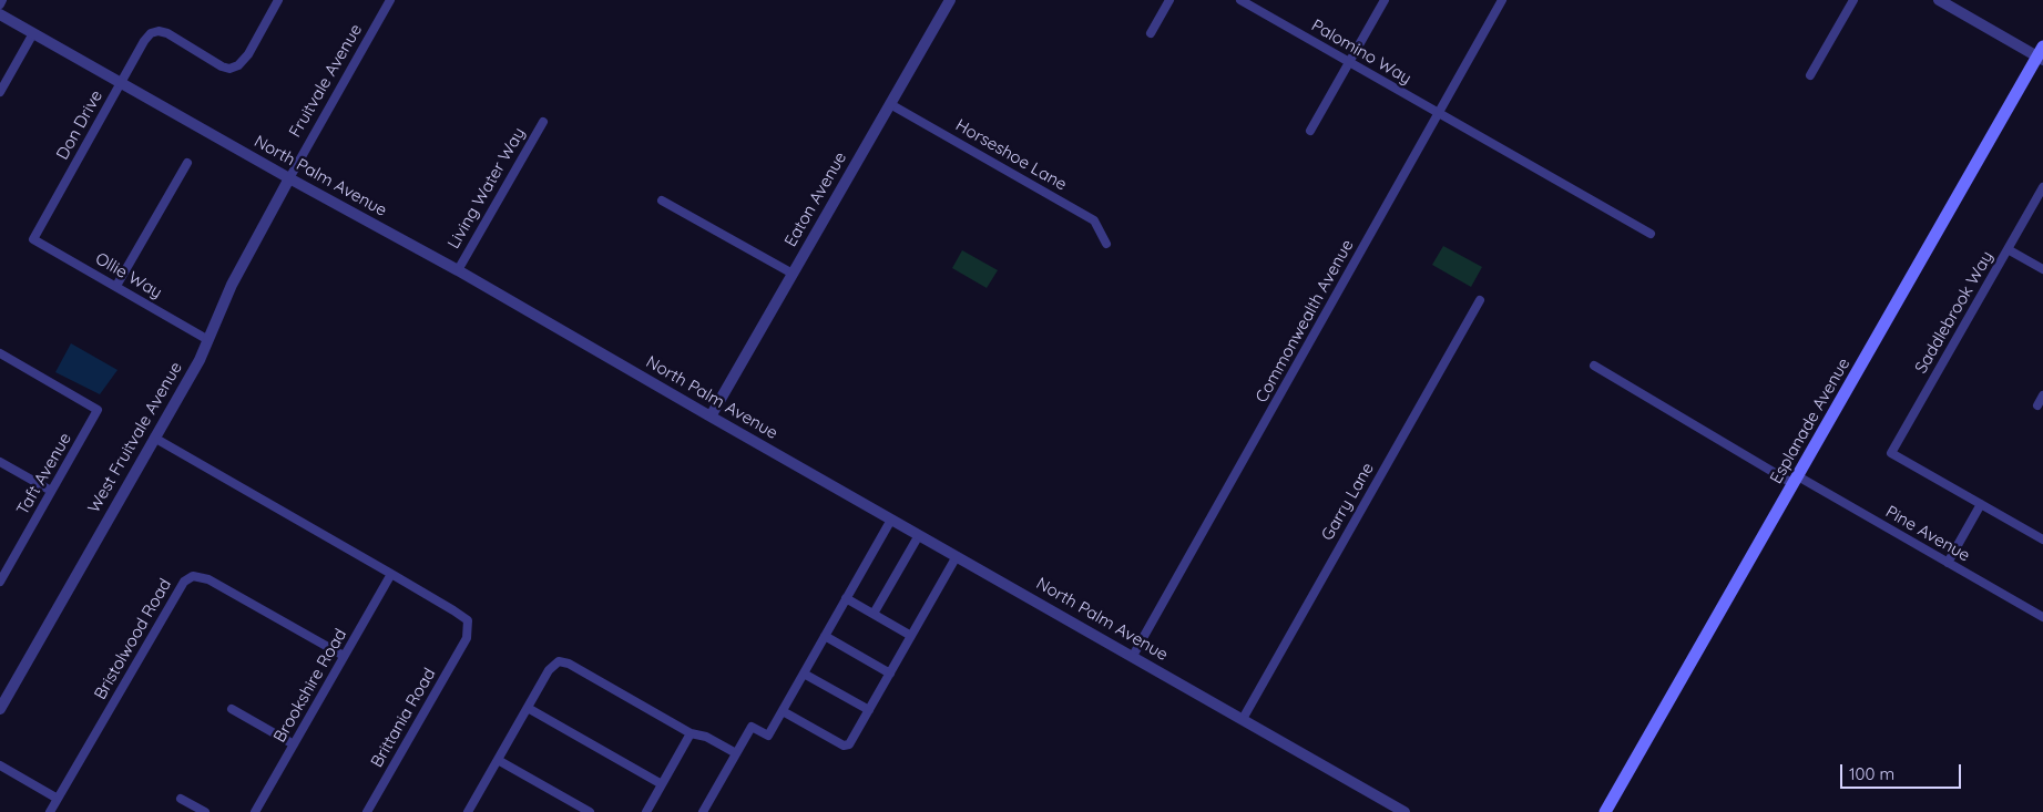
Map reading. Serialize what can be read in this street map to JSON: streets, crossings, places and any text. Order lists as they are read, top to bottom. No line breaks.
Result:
{"streets":{"main road":["Esplanade Avenue"],"street":["Palomino Way","Fruitvale Avenue","Don Drive","Horseshoe Lane","North Palm Avenue","Living Water Way","Eaton Avenue","Ollie Way","Saddlebrook Way","Commonwealth Avenue","West Fruitvale Avenue","Taft Avenue","Garry Lane","Pine Avenue","Bristolwood Road","Brookshire Road","Brittania Road"]},"crossings":[["Palomino Way","Commonwealth Avenue"],["Fruitvale Avenue","North Palm Avenue"],["Fruitvale Avenue","West Fruitvale Avenue"],["Don Drive","North Palm Avenue"],["Don Drive","Ollie Way"],["Horseshoe Lane","Eaton Avenue"],["North Palm Avenue","Living Water Way"],["North Palm Avenue","Eaton Avenue"],["North Palm Avenue","Commonwealth Avenue"],["North Palm Avenue","West Fruitvale Avenue"],["North Palm Avenue","Garry Lane"],["Ollie Way","West Fruitvale Avenue"],["Esplanade Avenue","Pine Avenue"],["Bristolwood Road","Brookshire Road"],["Brookshire Road","Brittania Road"]],"scale_bar":"100 m"}
